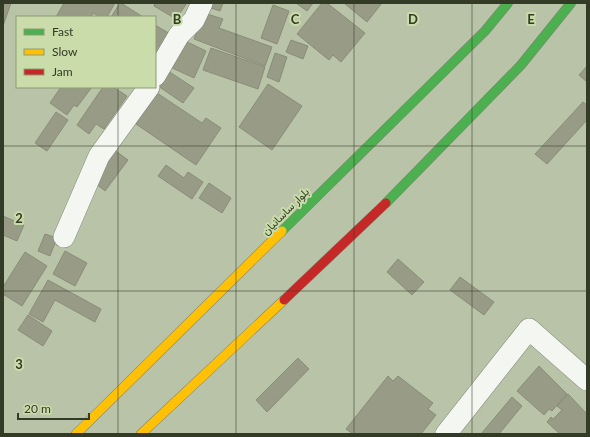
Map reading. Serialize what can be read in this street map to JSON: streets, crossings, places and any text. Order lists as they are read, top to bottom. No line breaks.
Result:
{"streets":{"highway":["بلوار ساسانیان"]},"legend":["Fast","Slow","Jam"],"scale_bar":"20 m","grid":{"columns":["B","C","D","E"],"rows":["2","3"]}}
